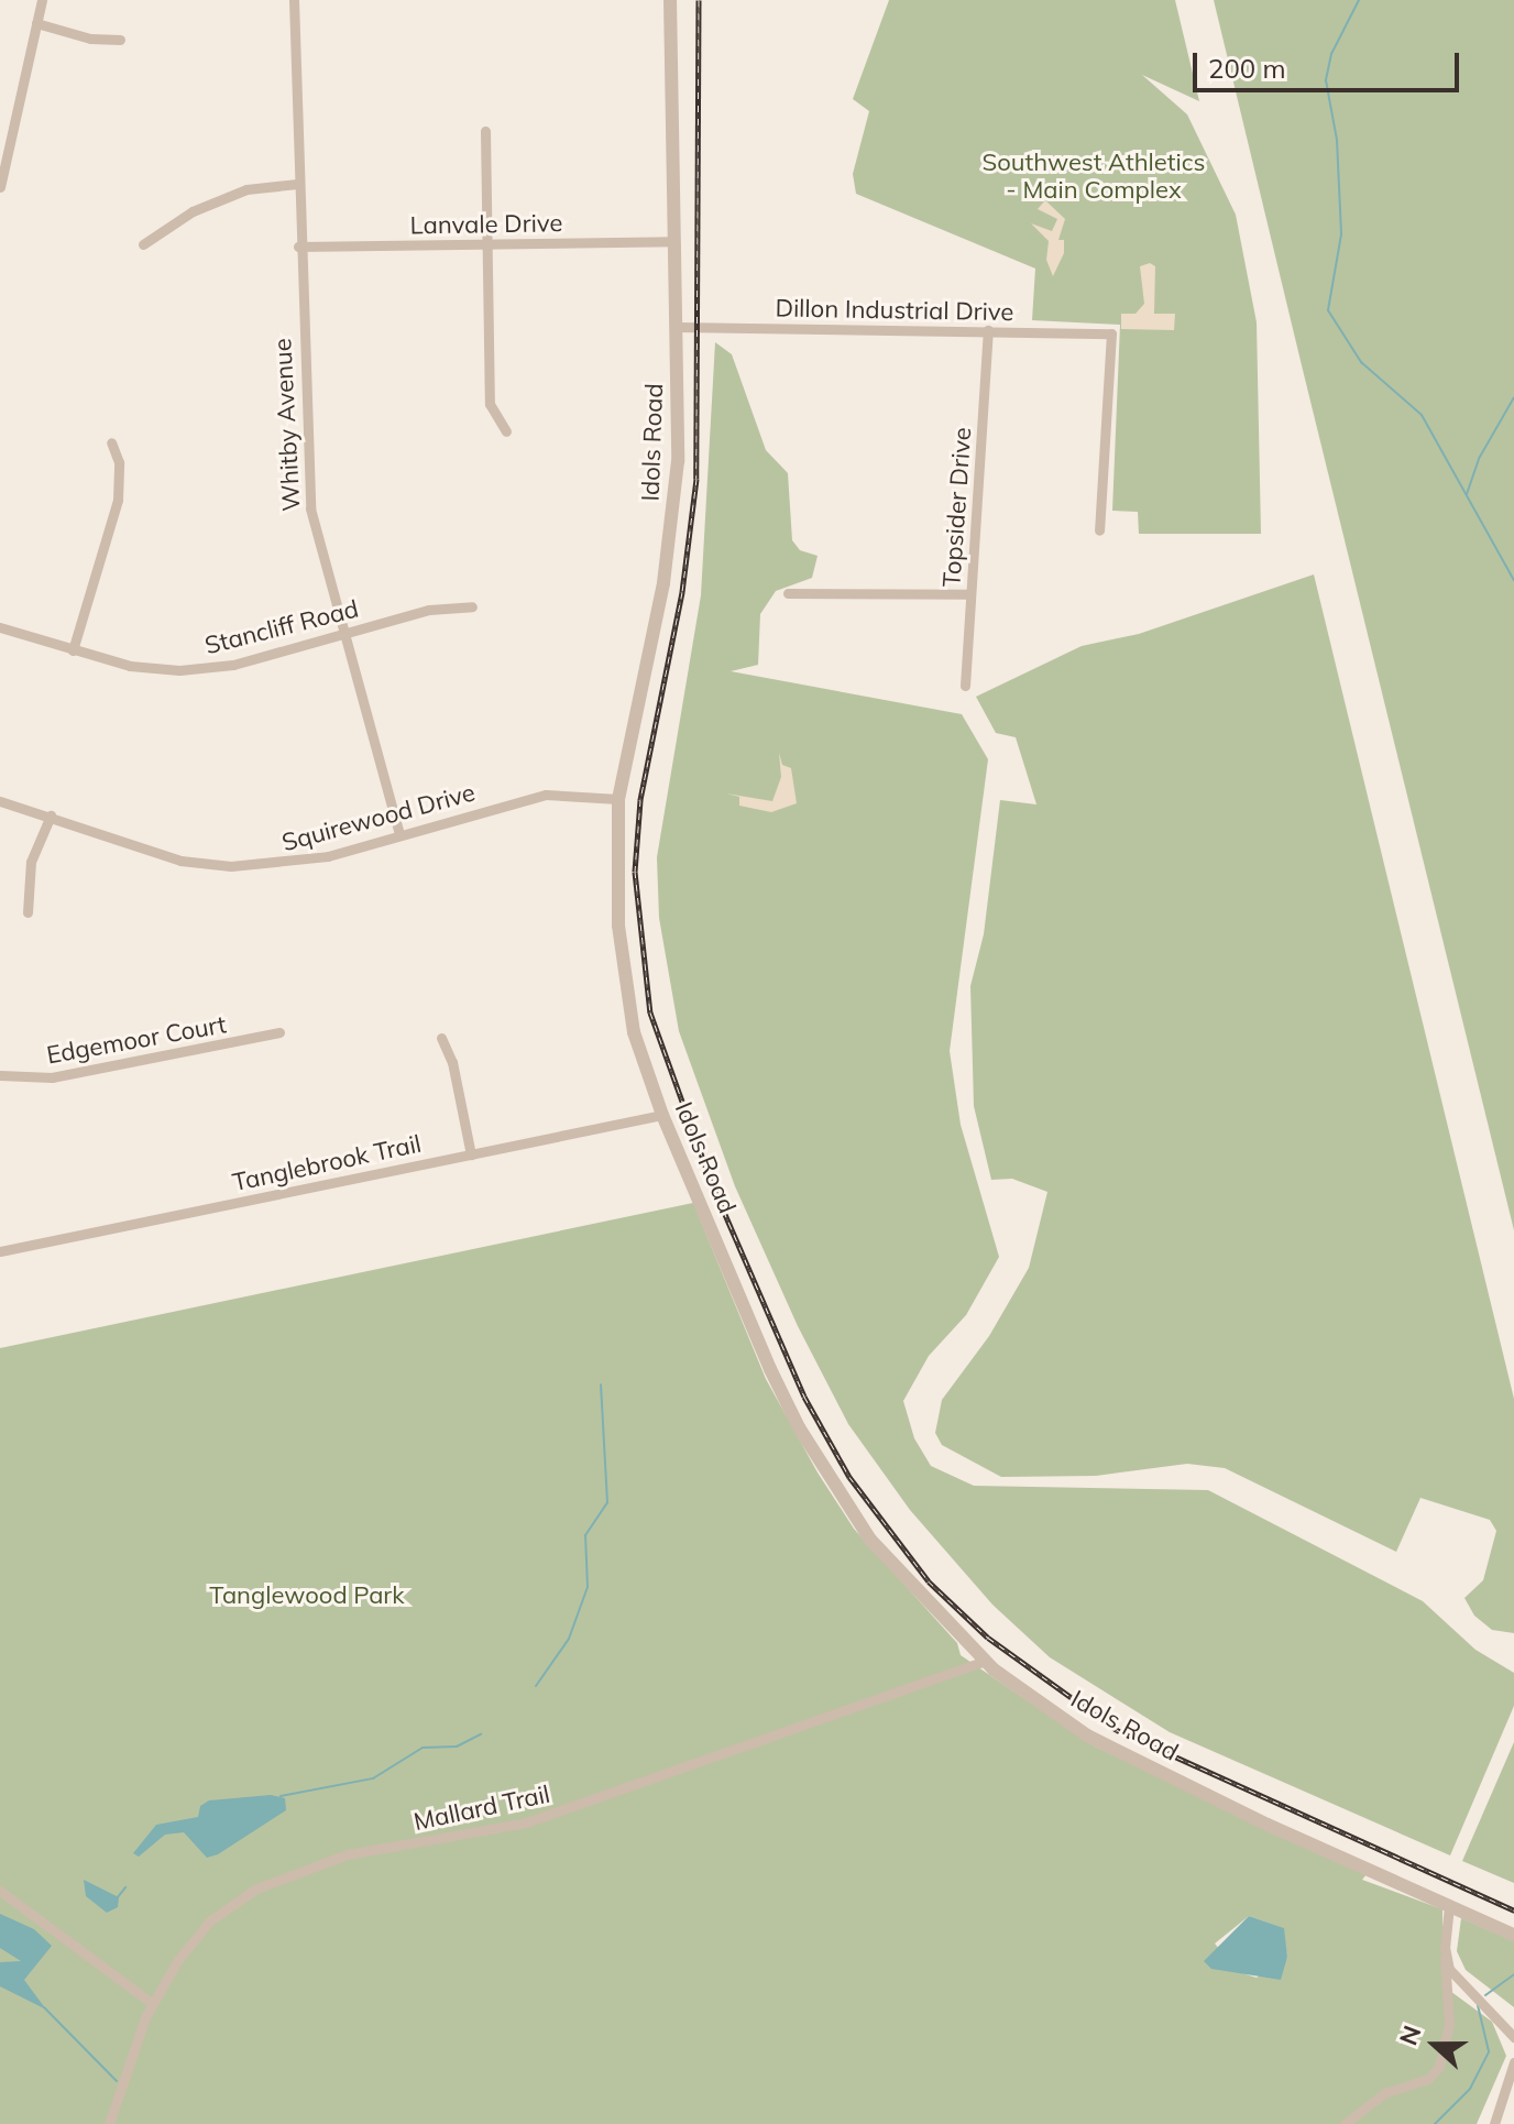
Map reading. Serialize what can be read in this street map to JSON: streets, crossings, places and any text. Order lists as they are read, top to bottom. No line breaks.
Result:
{"streets":{"street":["Lanvale Drive","Dillon Industrial Drive","Whitby Avenue","Idols Road","Topsider Drive","Stancliff Road","Squirewood Drive","Edgemoor Court","Tanglebrook Trail","Mallard Trail"]},"crossings":[["Lanvale Drive","Whitby Avenue"],["Lanvale Drive","Idols Road"],["Dillon Industrial Drive","Idols Road"],["Dillon Industrial Drive","Topsider Drive"],["Whitby Avenue","Stancliff Road"],["Whitby Avenue","Squirewood Drive"],["Idols Road","Squirewood Drive"],["Idols Road","Tanglebrook Trail"],["Idols Road","Mallard Trail"]],"parks":["Southwest Athletics - Main Complex","Tanglewood Park"],"scale_bar":"200 m","north":"left"}
